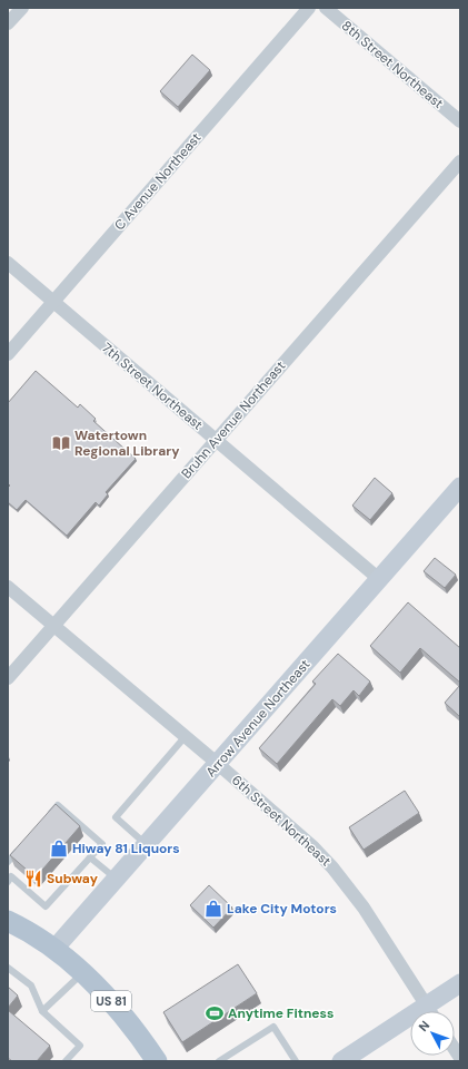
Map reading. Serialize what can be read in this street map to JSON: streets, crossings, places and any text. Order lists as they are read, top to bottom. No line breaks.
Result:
{"streets":{"main road":["US 81"],"street":["8th Street Northeast","C Avenue Northeast","7th Street Northeast","Bruhn Avenue Northeast","Arrow Avenue Northeast","6th Street Northeast"]},"crossings":[["C Avenue Northeast","7th Street Northeast"],["7th Street Northeast","Bruhn Avenue Northeast"],["7th Street Northeast","Arrow Avenue Northeast"],["Bruhn Avenue Northeast","6th Street Northeast"],["Arrow Avenue Northeast","6th Street Northeast"],["Arrow Avenue Northeast","US 81"]],"places":{"library":["Watertown Regional Library"],"shop":["Hiway 81 Liquors","Lake City Motors"],"restaurant":["Subway"],"sports":["Anytime Fitness"]},"north":"top left"}
